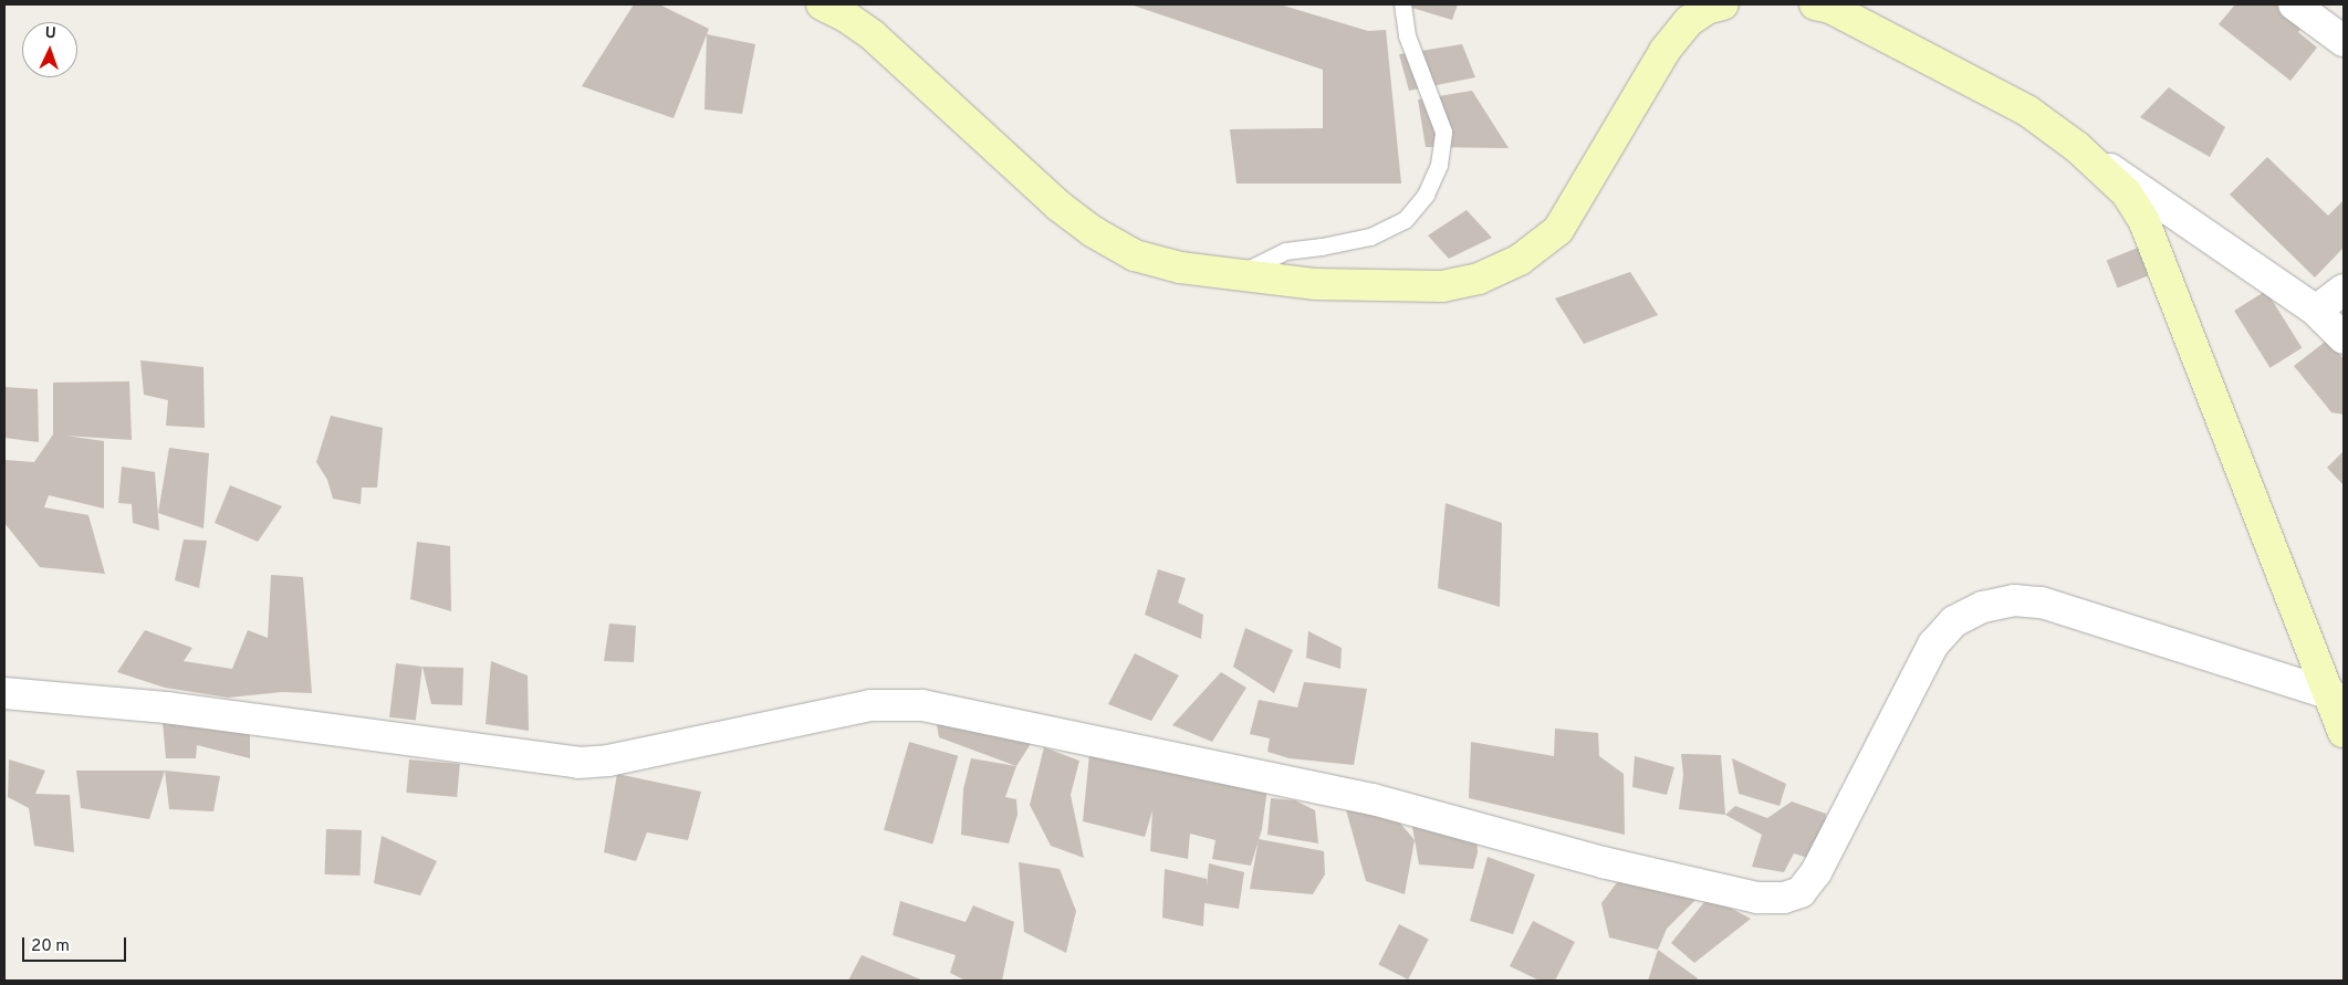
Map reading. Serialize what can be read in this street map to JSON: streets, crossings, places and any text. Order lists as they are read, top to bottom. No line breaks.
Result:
{"scale_bar":"20 m","north":"top"}
